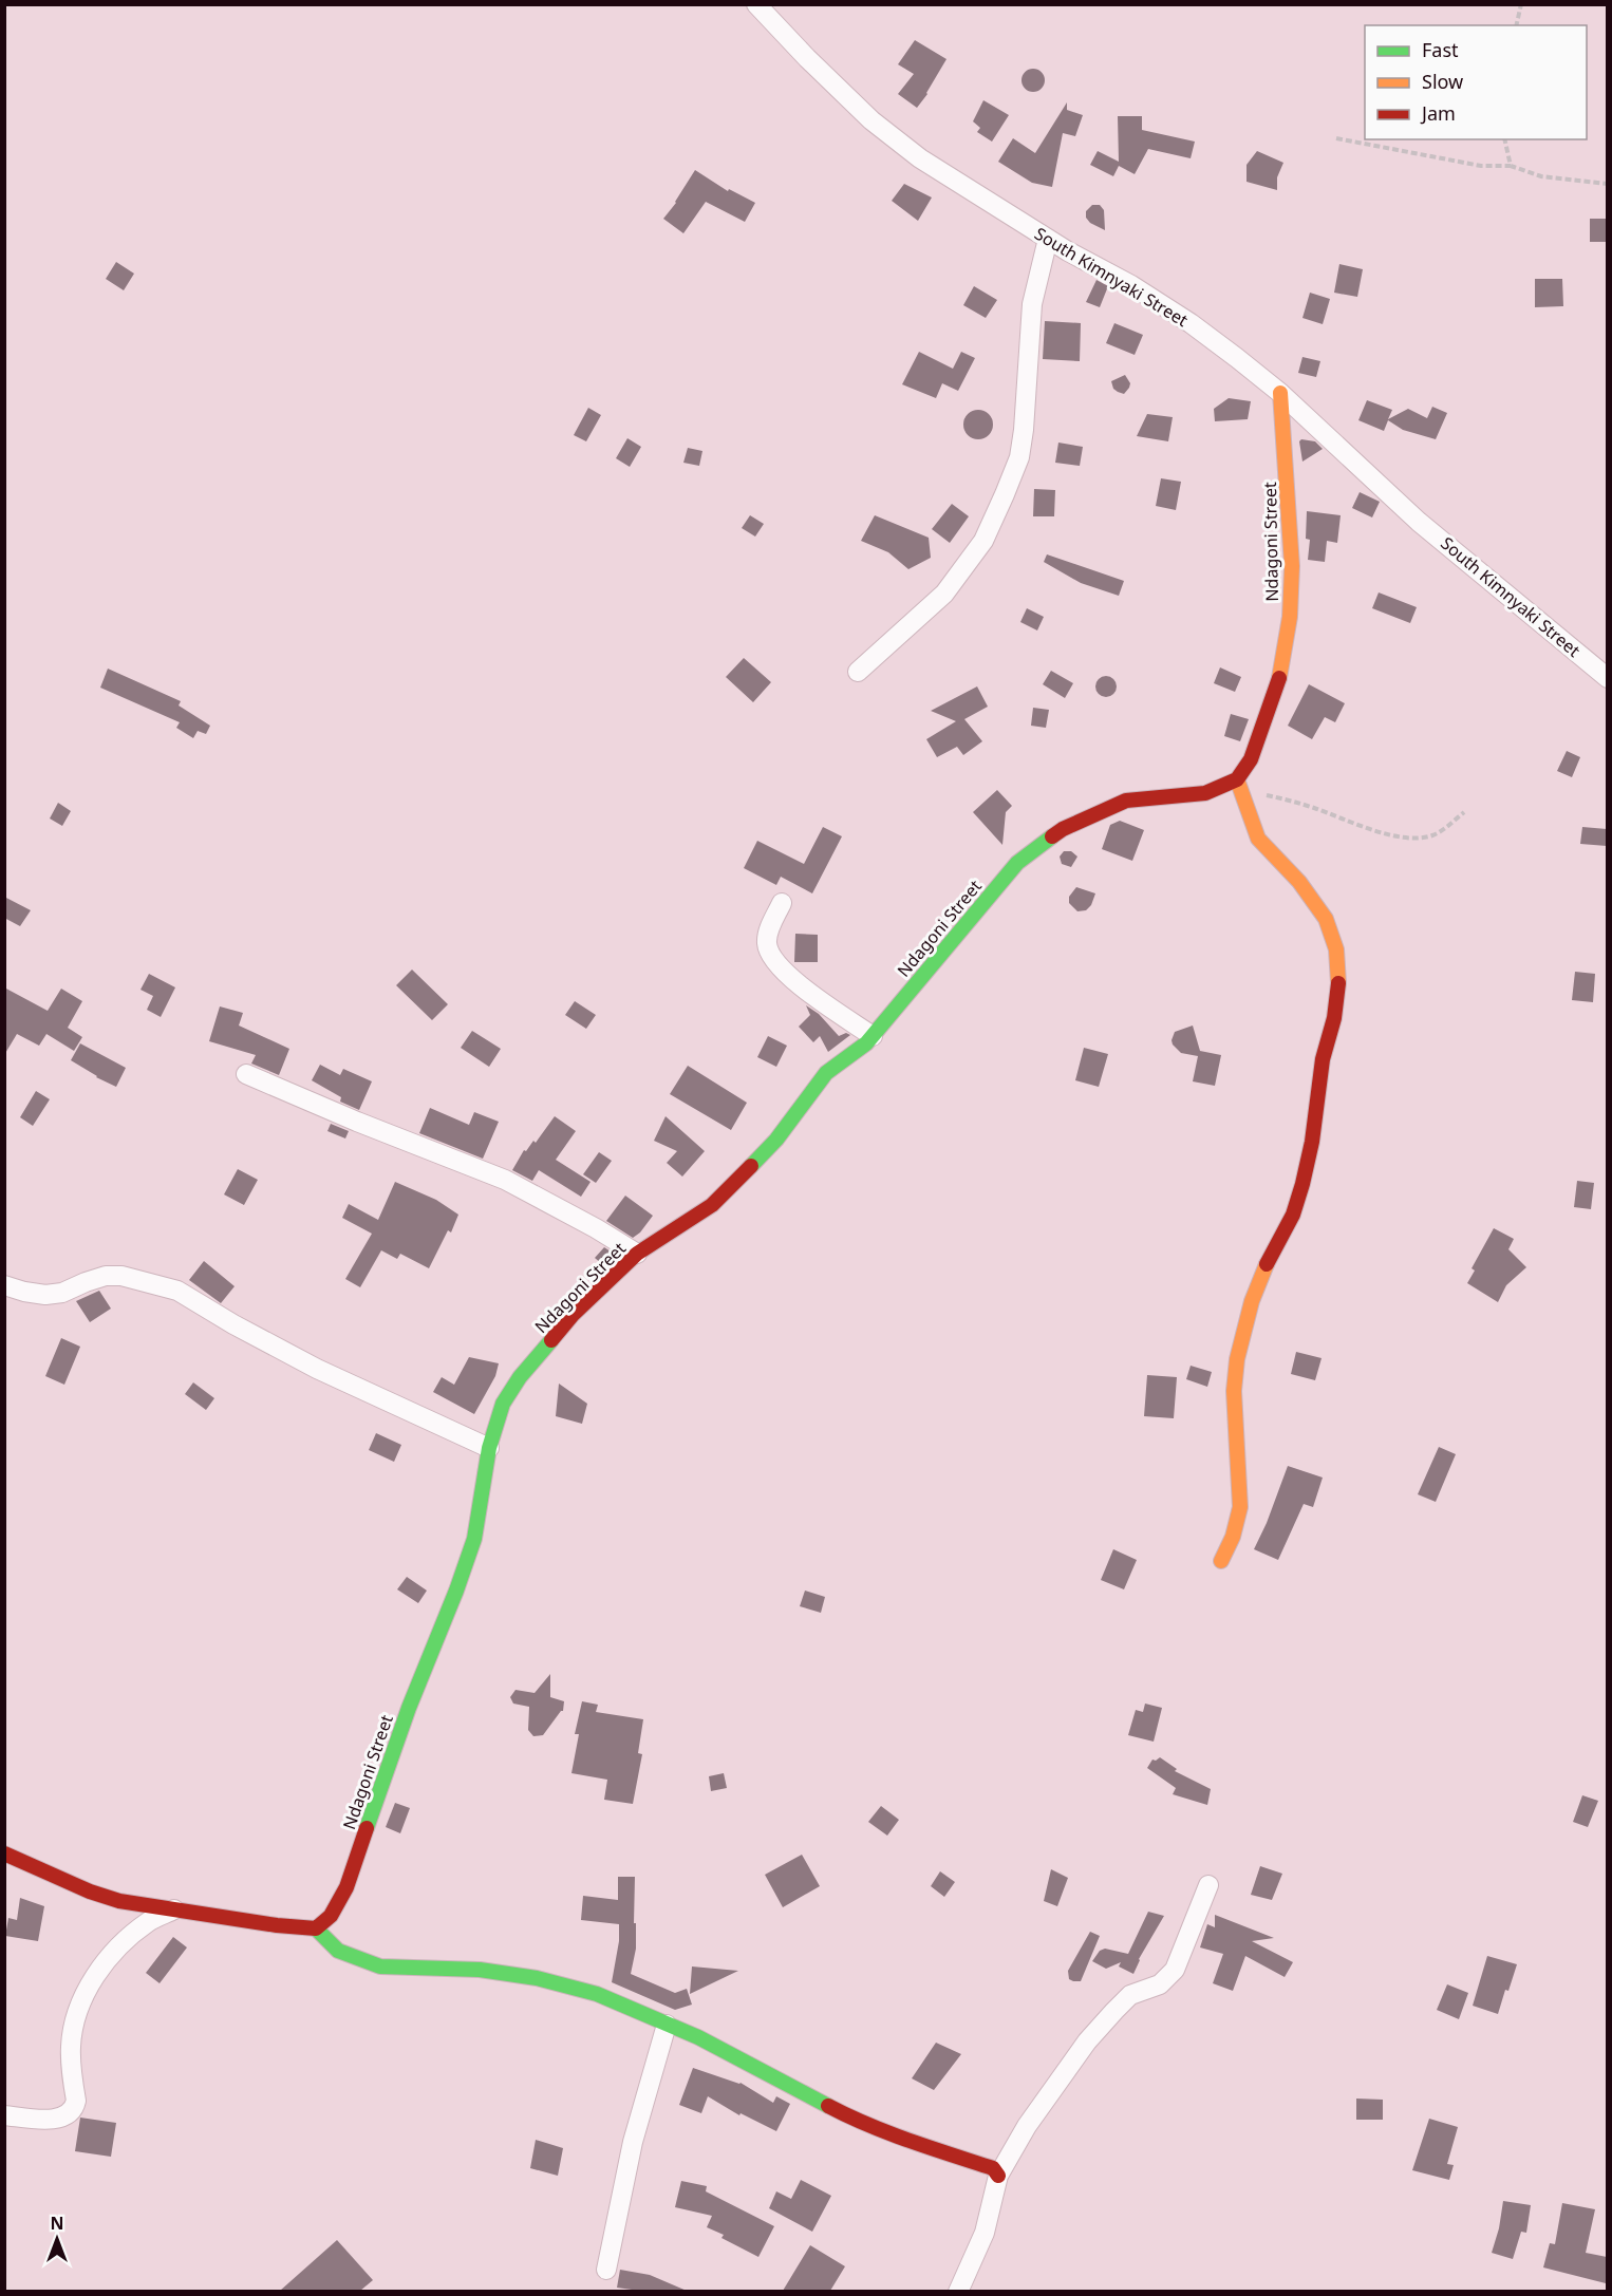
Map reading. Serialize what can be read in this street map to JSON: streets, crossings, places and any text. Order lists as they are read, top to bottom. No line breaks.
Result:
{"streets":{"street":["South Kimnyaki Street","Ndagoni Street"]},"crossings":[["South Kimnyaki Street","Ndagoni Street"]],"legend":["Fast","Slow","Jam"],"north":"top"}
